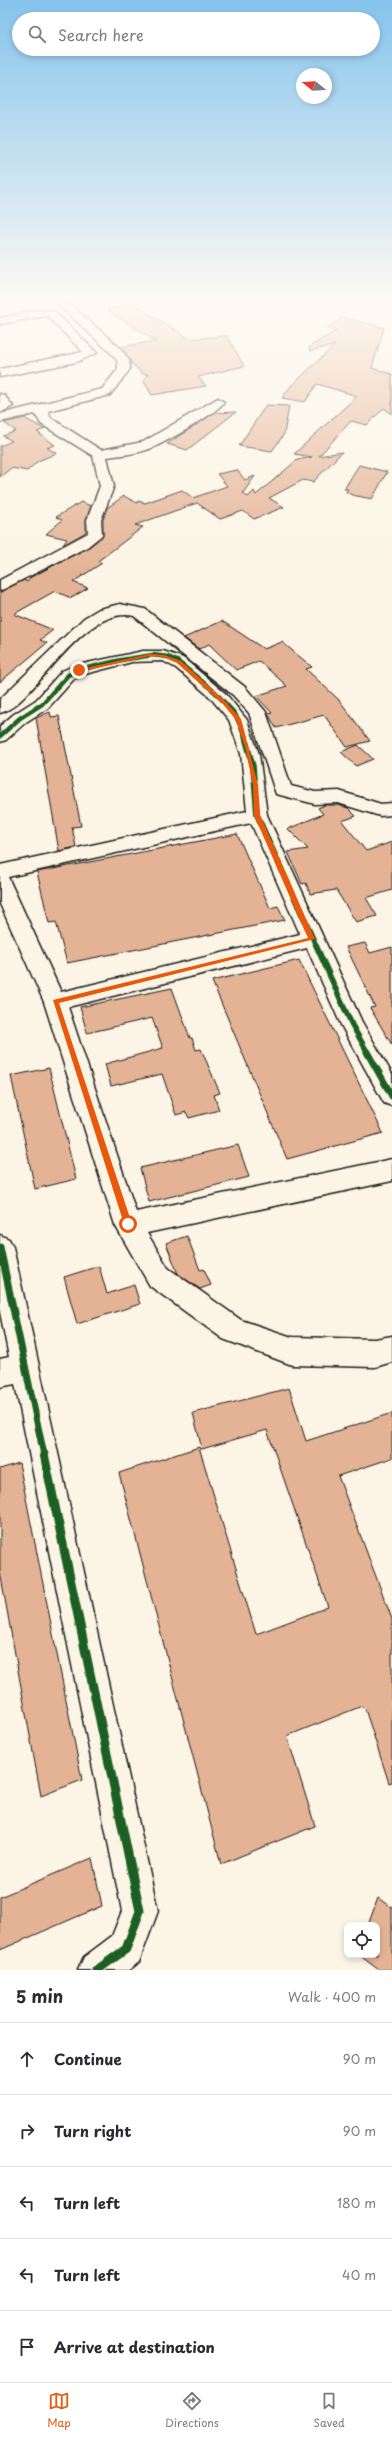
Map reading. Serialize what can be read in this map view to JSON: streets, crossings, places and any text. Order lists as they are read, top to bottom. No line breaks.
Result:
{"north":"left","page":{"search":"Search here","heading":["5 min","Walk · 400 m"],"list":[["Continue","90 m"],["Turn right","90 m"],["Turn left","180 m"],["Turn left","40 m"],"Arrive at destination"],"nav":["Map","Directions","Saved"]}}
